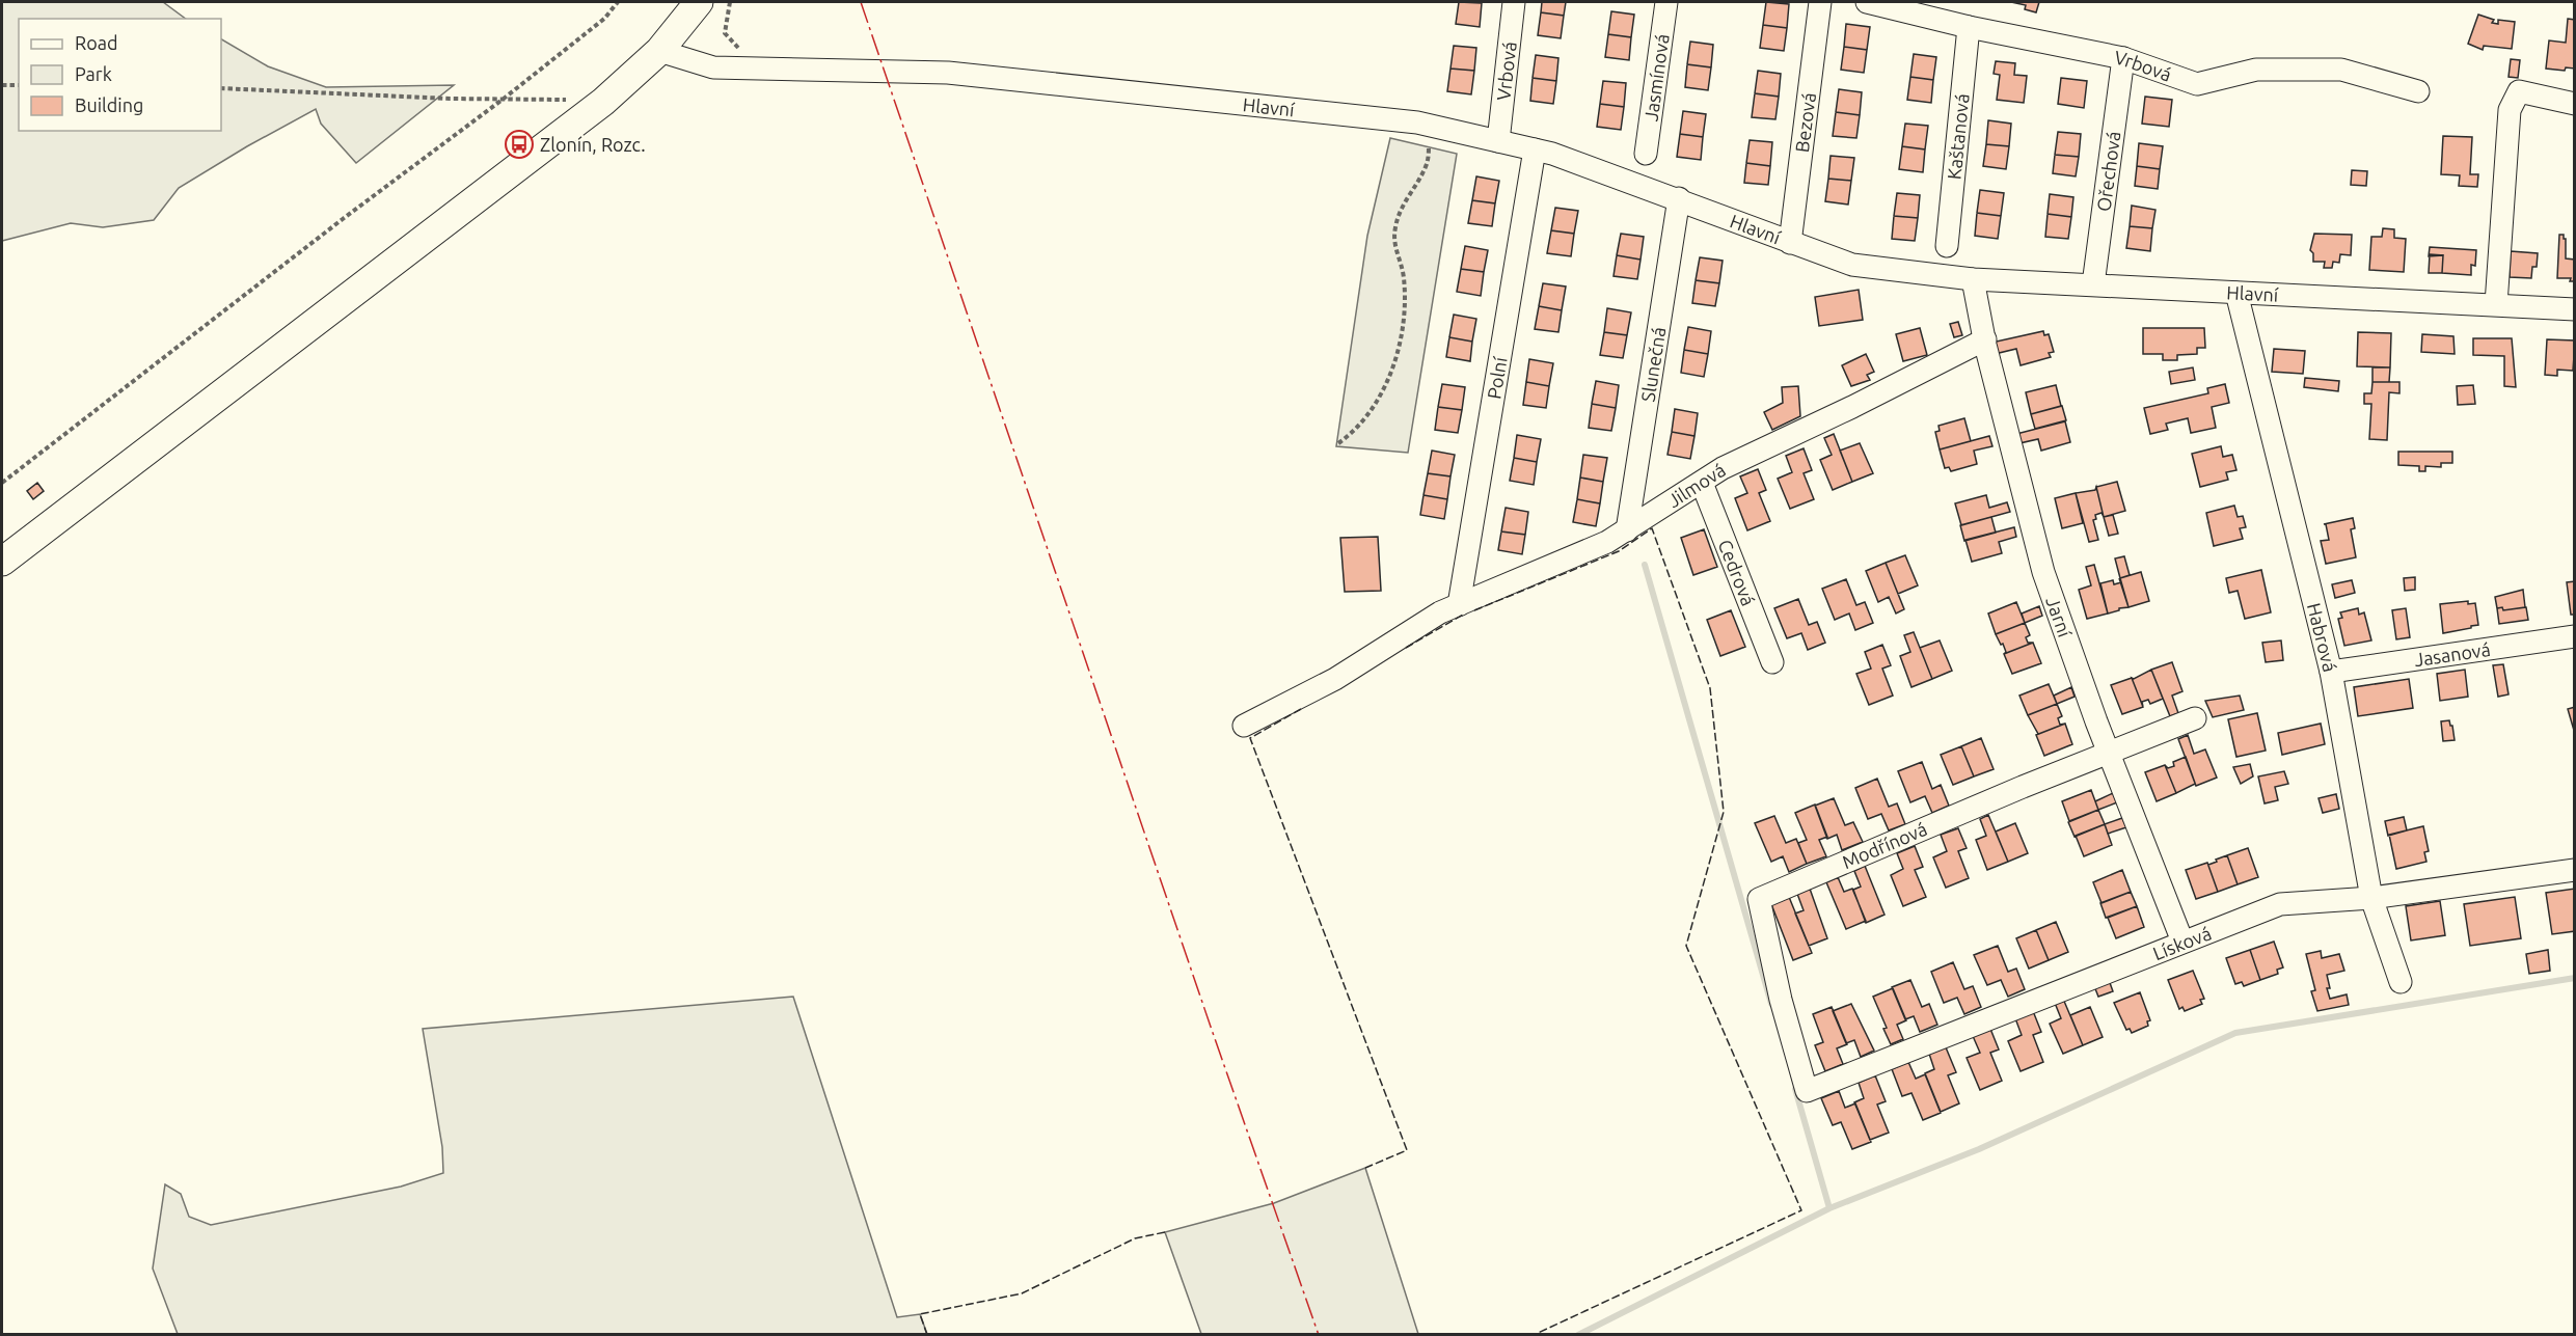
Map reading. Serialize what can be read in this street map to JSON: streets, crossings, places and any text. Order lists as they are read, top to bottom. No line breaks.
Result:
{"streets":{"street":["Vrbová","Jasmínová","Hlavní","Bezová","Kaštanová","Ořechová","Slunečná","Polní","Jilmová","Cedrová","Jarní","Habrová","Jasanová","Modřínová","Lísková"]},"crossings":[["Vrbová","Hlavní"],["Vrbová","Kaštanová"],["Vrbová","Ořechová"],["Hlavní","Bezová"],["Hlavní","Ořechová"],["Hlavní","Slunečná"],["Hlavní","Polní"],["Hlavní","Jarní"],["Hlavní","Habrová"],["Slunečná","Jilmová"],["Polní","Jilmová"],["Jilmová","Cedrová"],["Jilmová","Jarní"],["Jarní","Modřínová"],["Jarní","Lísková"],["Habrová","Jasanová"],["Habrová","Lísková"],["Modřínová","Lísková"]],"places":{"bus stop":["Zlonín, Rozc."]},"legend":["Road","Park","Building"]}
